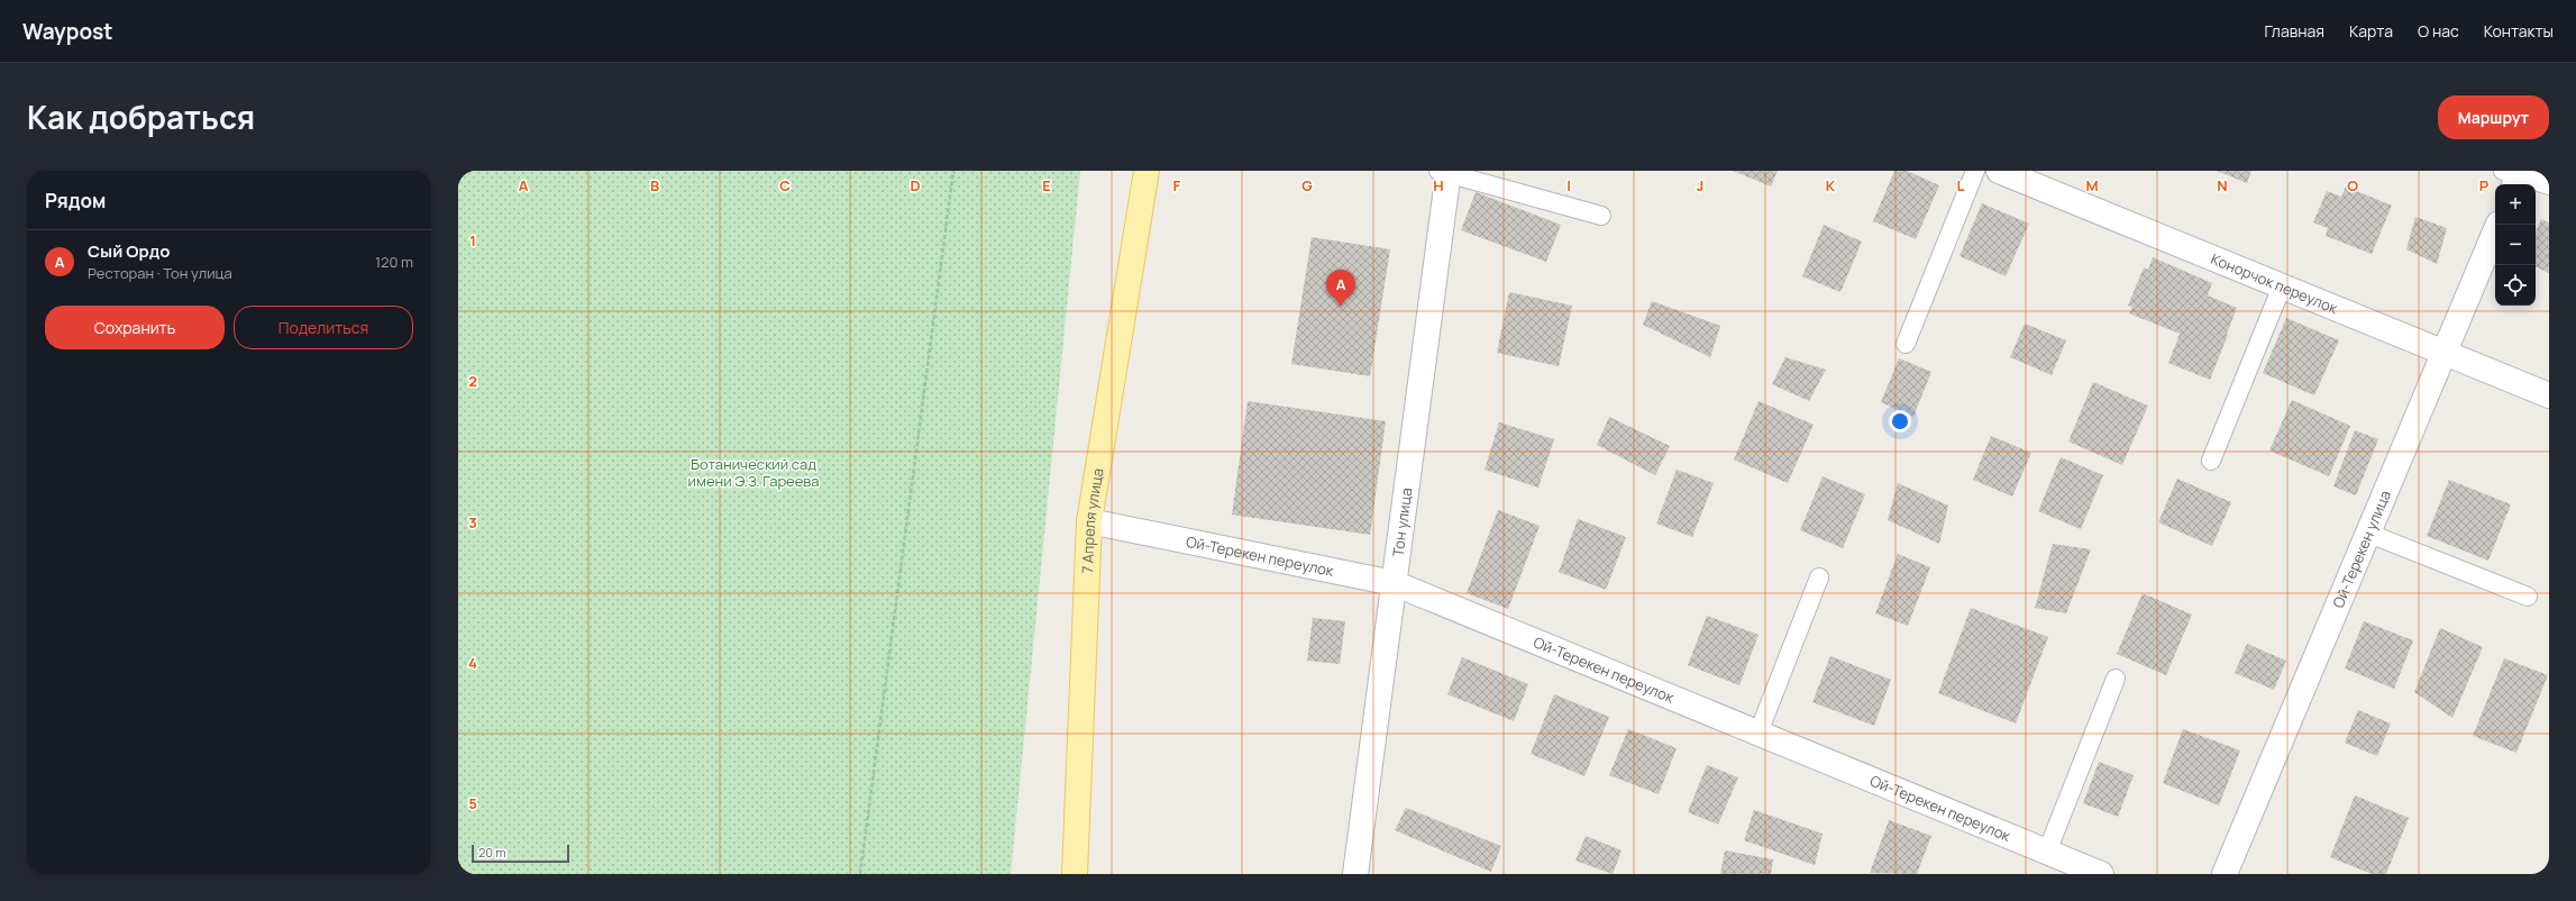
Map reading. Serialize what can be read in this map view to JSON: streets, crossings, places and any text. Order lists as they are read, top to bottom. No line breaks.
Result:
{"streets":{"main road":["7 Апреля улица"],"street":["Конорчок переулок","Тон улица","Ой-Терекен улица","Ой-Терекен переулок"]},"crossings":[["Конорчок переулок","Ой-Терекен улица"],["7 Апреля улица","Ой-Терекен переулок"],["Тон улица","Ой-Терекен переулок"]],"parks":["Ботанический сад имени Э.З. Гареева"],"scale_bar":"20 m","page":{"header":"Waypost","nav":["Главная","Карта","О нас","Контакты"],"title":"Как добраться","buttons":["Маршрут",["Сохранить","Поделиться"]],"heading":"Рядом","map_buttons":["+","−"],"list":[{"mark":"A","name":"Сый Ордо","note":"Ресторан · Тон улица","value":"120 m"}],"pins":"A","scale":"20 m"},"grid":{"columns":["A","B","C","D","E","F","G","H","I","J","K","L","M","N","O","P"],"rows":["1","2","3","4","5"]}}
